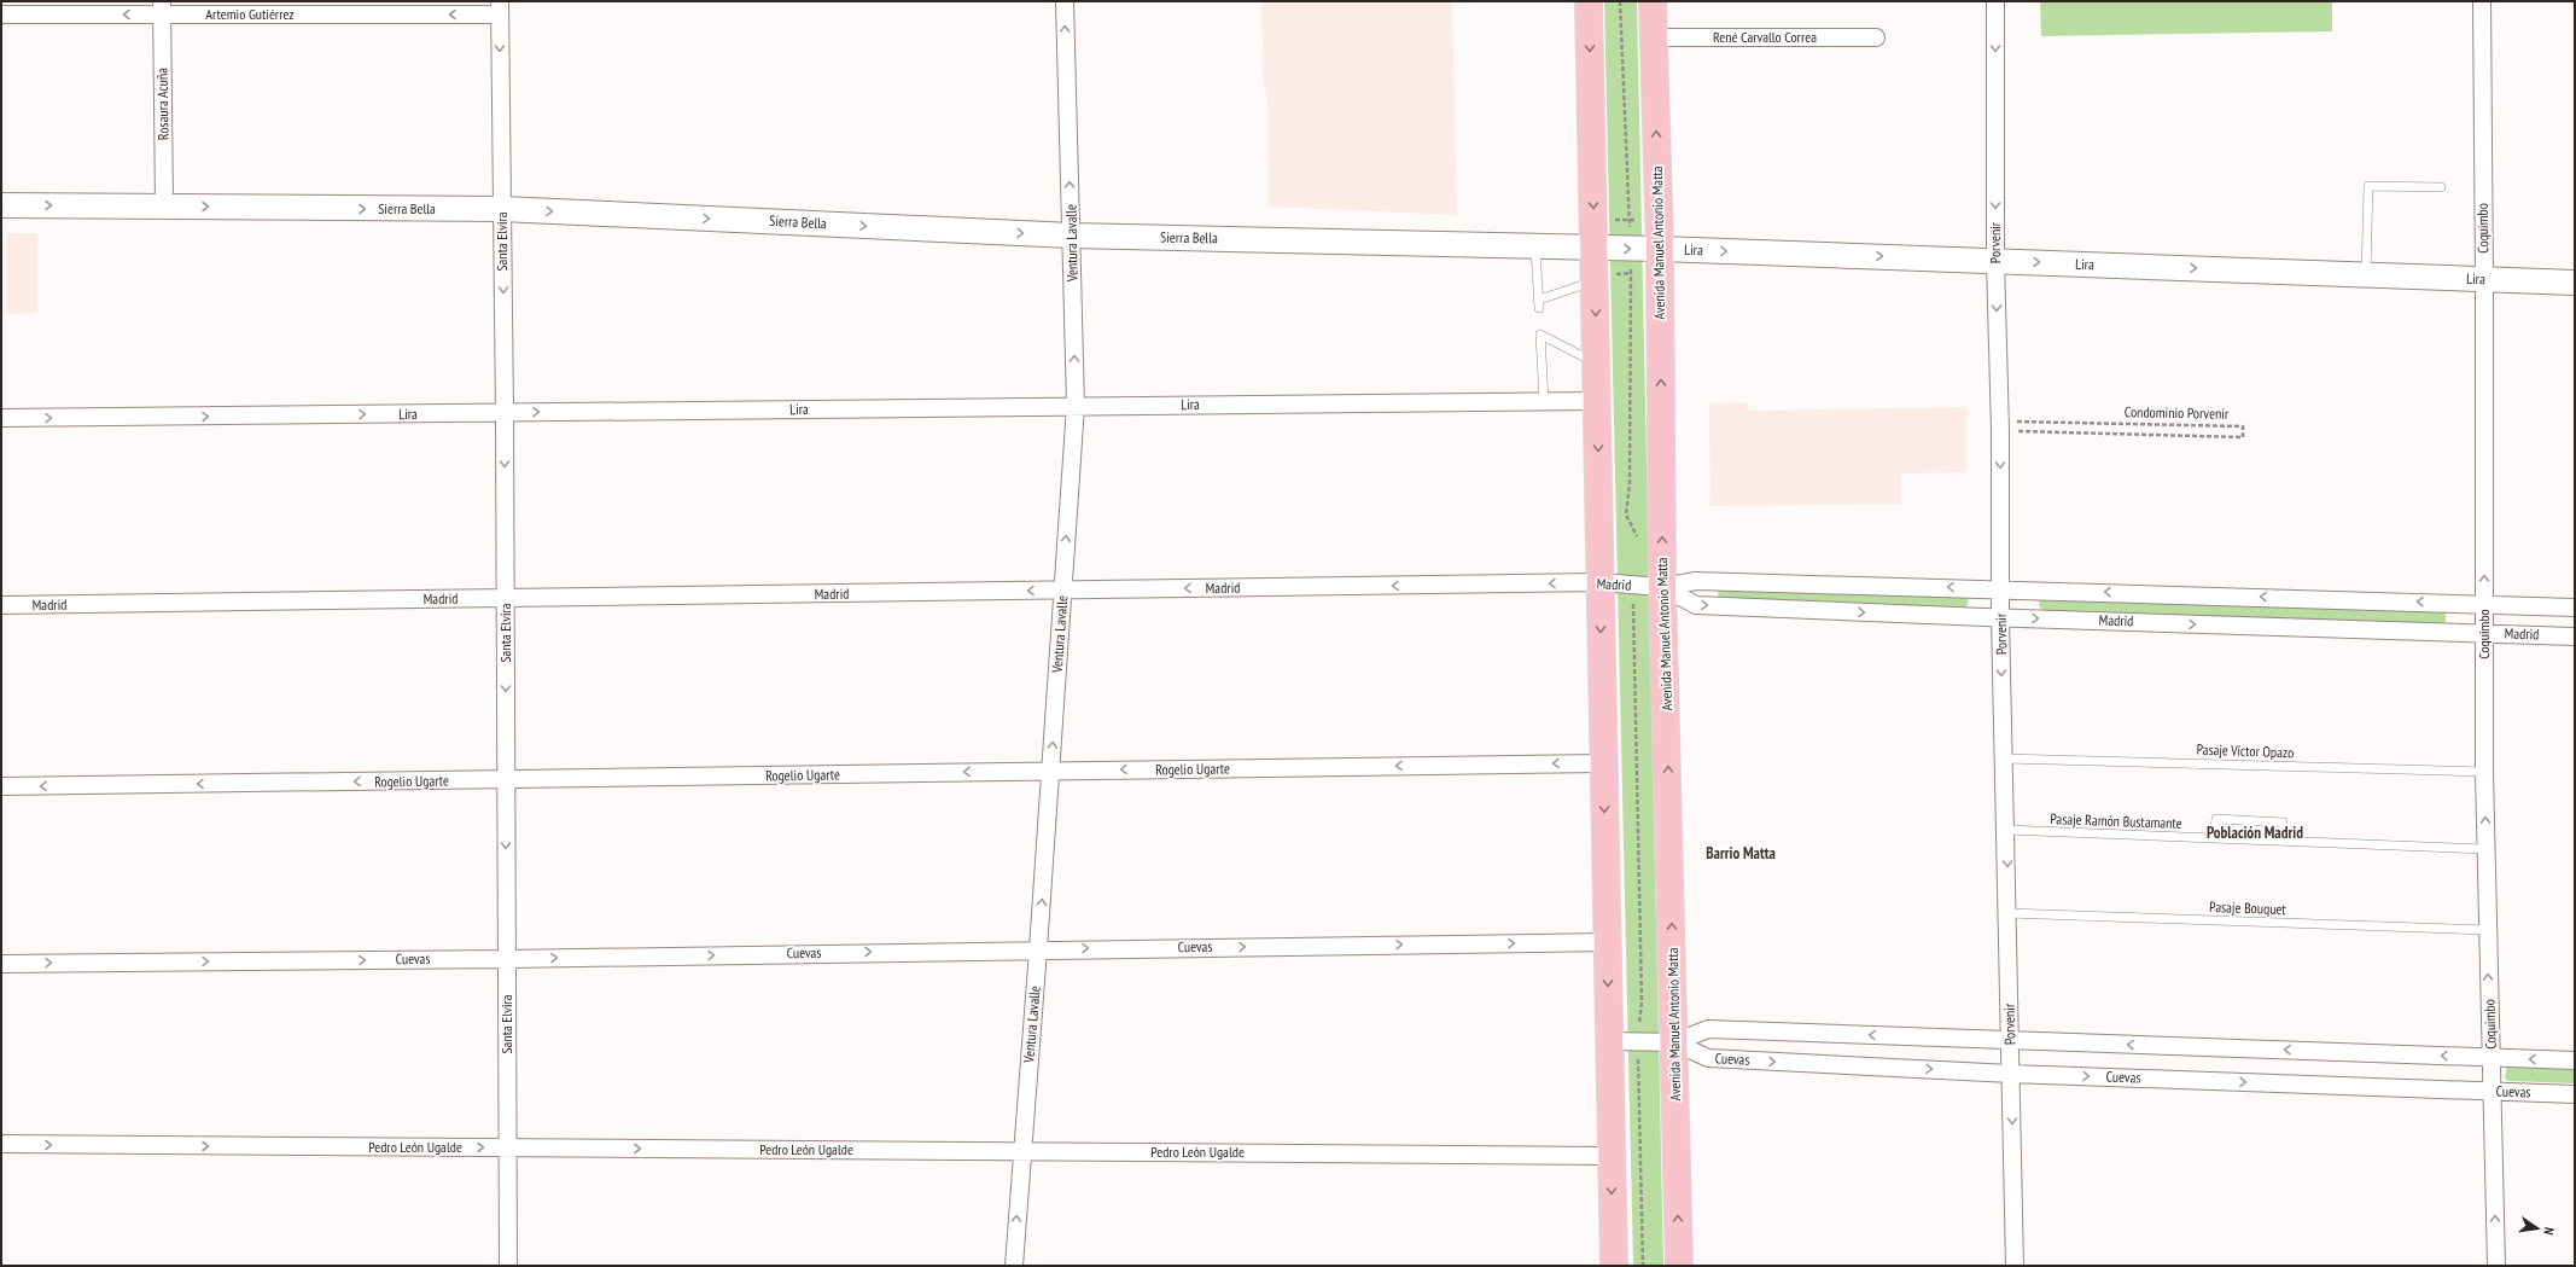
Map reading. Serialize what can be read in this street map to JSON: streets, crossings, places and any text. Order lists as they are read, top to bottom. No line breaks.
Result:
{"streets":{"main road":["Sierra Bella","Avenida Manuel Antonio Matta","Lira"],"street":["Artemio Gutiérrez","René Carvallo Correa","Rosaura Acuña","Coquimbo","Santa Elvira","Ventura Lavalle","Porvenir","Madrid","Rogelio Ugarte","Cuevas","Pedro León Ugalde"],"lane":["Pasaje Víctor Opazo","Pasaje Ramón Bustamante","Pasaje Bouquet"],"path":["Condominio Porvenir"]},"crossings":[["Artemio Gutiérrez","Rosaura Acuña"],["Artemio Gutiérrez","Santa Elvira"],["René Carvallo Correa","Avenida Manuel Antonio Matta"],["Rosaura Acuña","Sierra Bella"],["Sierra Bella","Santa Elvira"],["Sierra Bella","Ventura Lavalle"],["Sierra Bella","Lira"],["Coquimbo","Lira"],["Coquimbo","Madrid"],["Coquimbo","Pasaje Víctor Opazo"],["Coquimbo","Pasaje Ramón Bustamante"],["Coquimbo","Pasaje Bouquet"],["Coquimbo","Cuevas"],["Santa Elvira","Lira"],["Santa Elvira","Madrid"],["Santa Elvira","Rogelio Ugarte"],["Santa Elvira","Cuevas"],["Santa Elvira","Pedro León Ugalde"],["Ventura Lavalle","Lira"],["Ventura Lavalle","Madrid"],["Ventura Lavalle","Rogelio Ugarte"],["Ventura Lavalle","Cuevas"],["Ventura Lavalle","Pedro León Ugalde"],["Avenida Manuel Antonio Matta","Lira"],["Avenida Manuel Antonio Matta","Madrid"],["Avenida Manuel Antonio Matta","Cuevas"],["Porvenir","Lira"],["Porvenir","Madrid"],["Porvenir","Pasaje Víctor Opazo"],["Porvenir","Pasaje Ramón Bustamante"],["Porvenir","Pasaje Bouquet"],["Porvenir","Cuevas"]],"one_way":["Artemio Gutiérrez","Sierra Bella","Coquimbo","Santa Elvira","Ventura Lavalle","Porvenir","Lira","Rogelio Ugarte","Pedro León Ugalde"],"districts":["Población Madrid","Barrio Matta"],"north":"right"}
